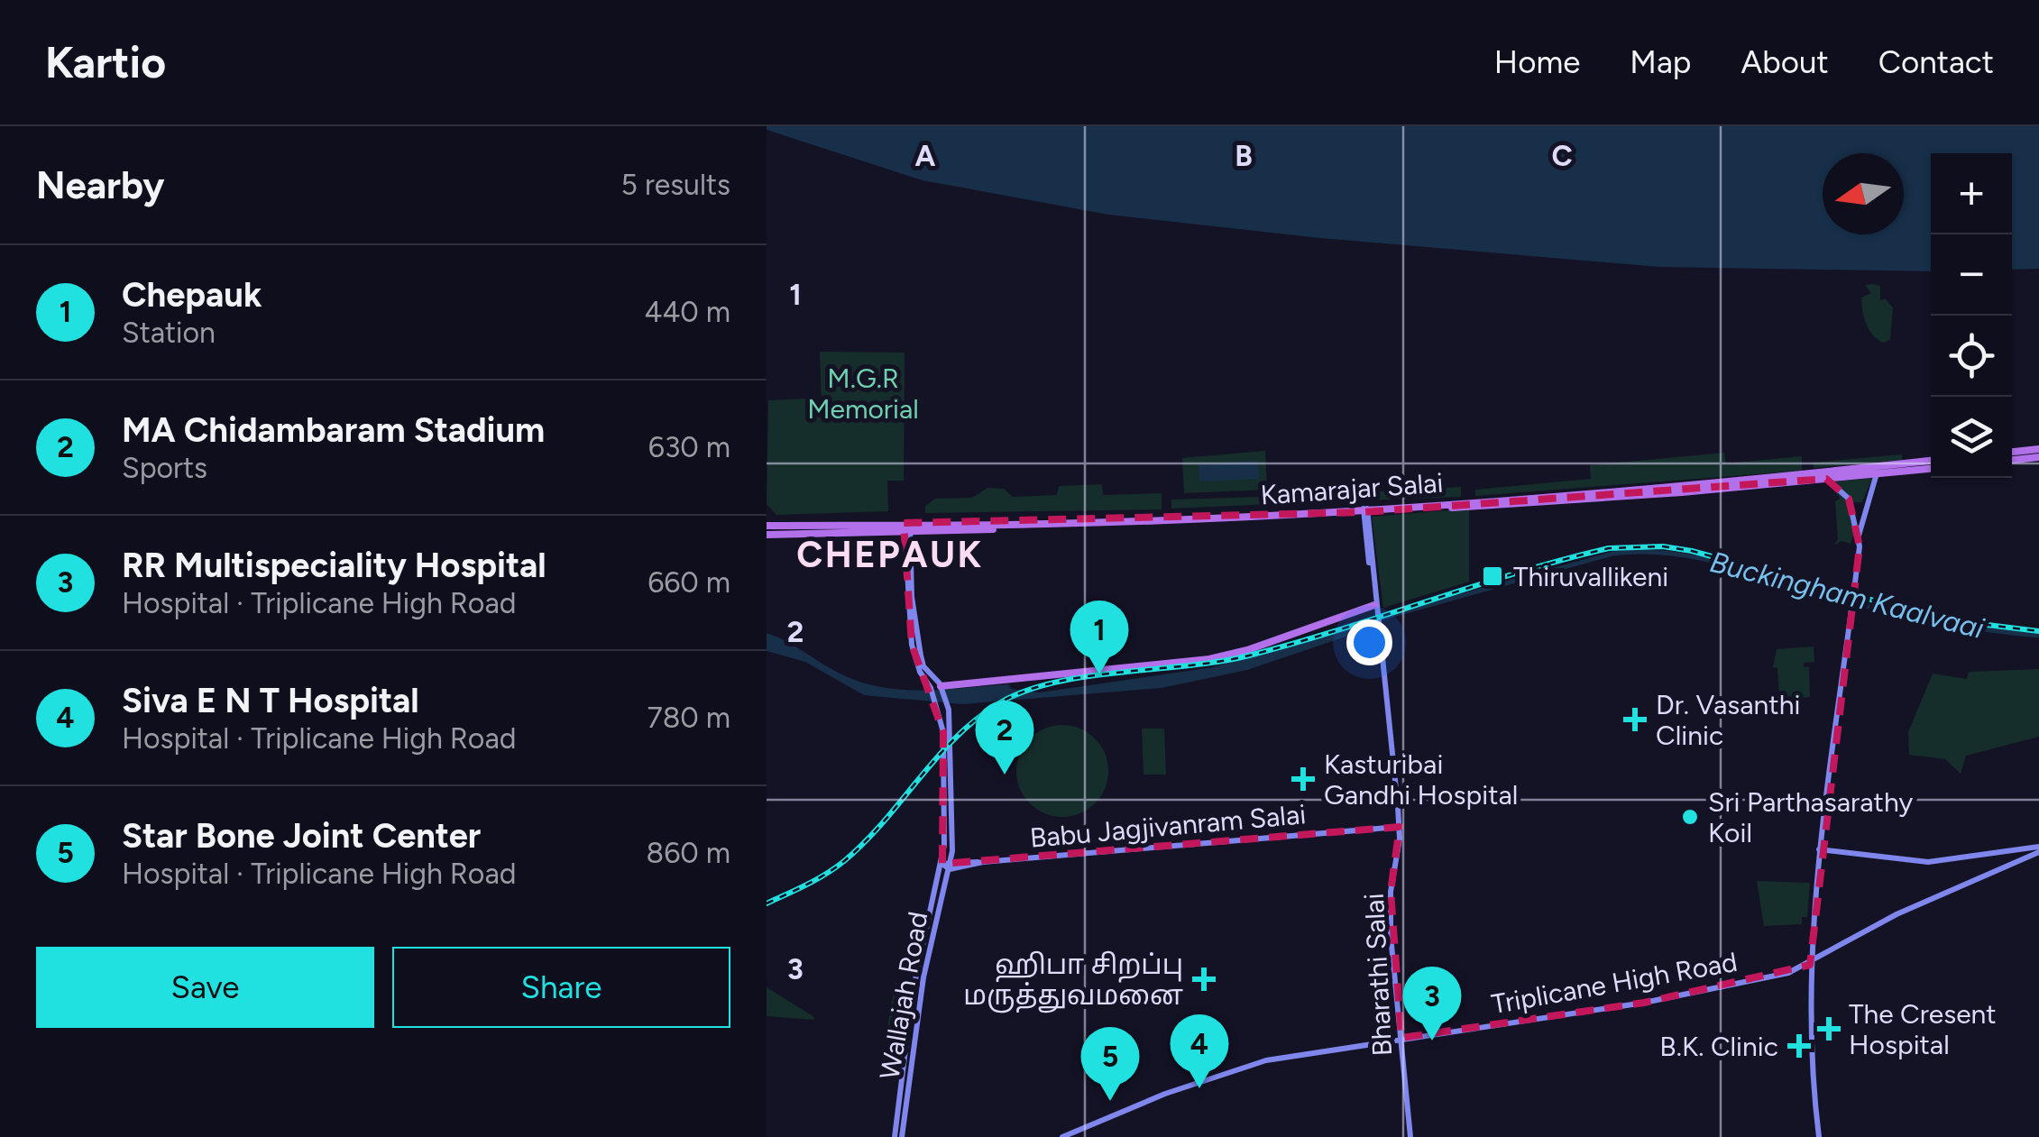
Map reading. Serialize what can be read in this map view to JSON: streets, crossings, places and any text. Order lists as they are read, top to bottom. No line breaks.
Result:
{"streets":{"main road":["Kamarajar Salai","Babu Jagjivanram Salai","Bharathi Salai","Triplicane High Road","Wallajah Road"]},"crossings":[["Kamarajar Salai","Bharathi Salai"],["Kamarajar Salai","Wallajah Road"],["Babu Jagjivanram Salai","Bharathi Salai"],["Babu Jagjivanram Salai","Wallajah Road"],["Bharathi Salai","Triplicane High Road"]],"districts":["CHEPAUK"],"water":["Buckingham Kaalvaai"],"parks":["M.G.R Memorial"],"places":{"transit":["Thiruvallikeni"],"health":["Dr. Vasanthi Clinic","Kasturibai Gandhi Hospital","ஹிபா சிறப்பு மருத்துவமனை","The Cresent Hospital","B.K. Clinic"],"other":["Sri Parthasarathy Koil"]},"north":"left","page":{"header":"Kartio","nav":["Home","Map","About","Contact"],"heading":["Nearby","5 results"],"map_buttons":["+","−"],"list":[{"mark":"1","name":"Chepauk","note":"Station","value":"440 m"},{"mark":"2","name":"MA Chidambaram Stadium","note":"Sports","value":"630 m"},{"mark":"3","name":"RR Multispeciality Hospital","note":"Hospital · Triplicane High Road","value":"660 m"},{"mark":"4","name":"Siva E N T Hospital","note":"Hospital · Triplicane High Road","value":"780 m"},{"mark":"5","name":"Star Bone Joint Center","note":"Hospital · Triplicane High Road","value":"860 m"}],"pins":["1","2","3","4","5"],"buttons":["Save","Share"]},"grid":{"columns":["A","B","C"],"rows":["1","2","3"]}}
